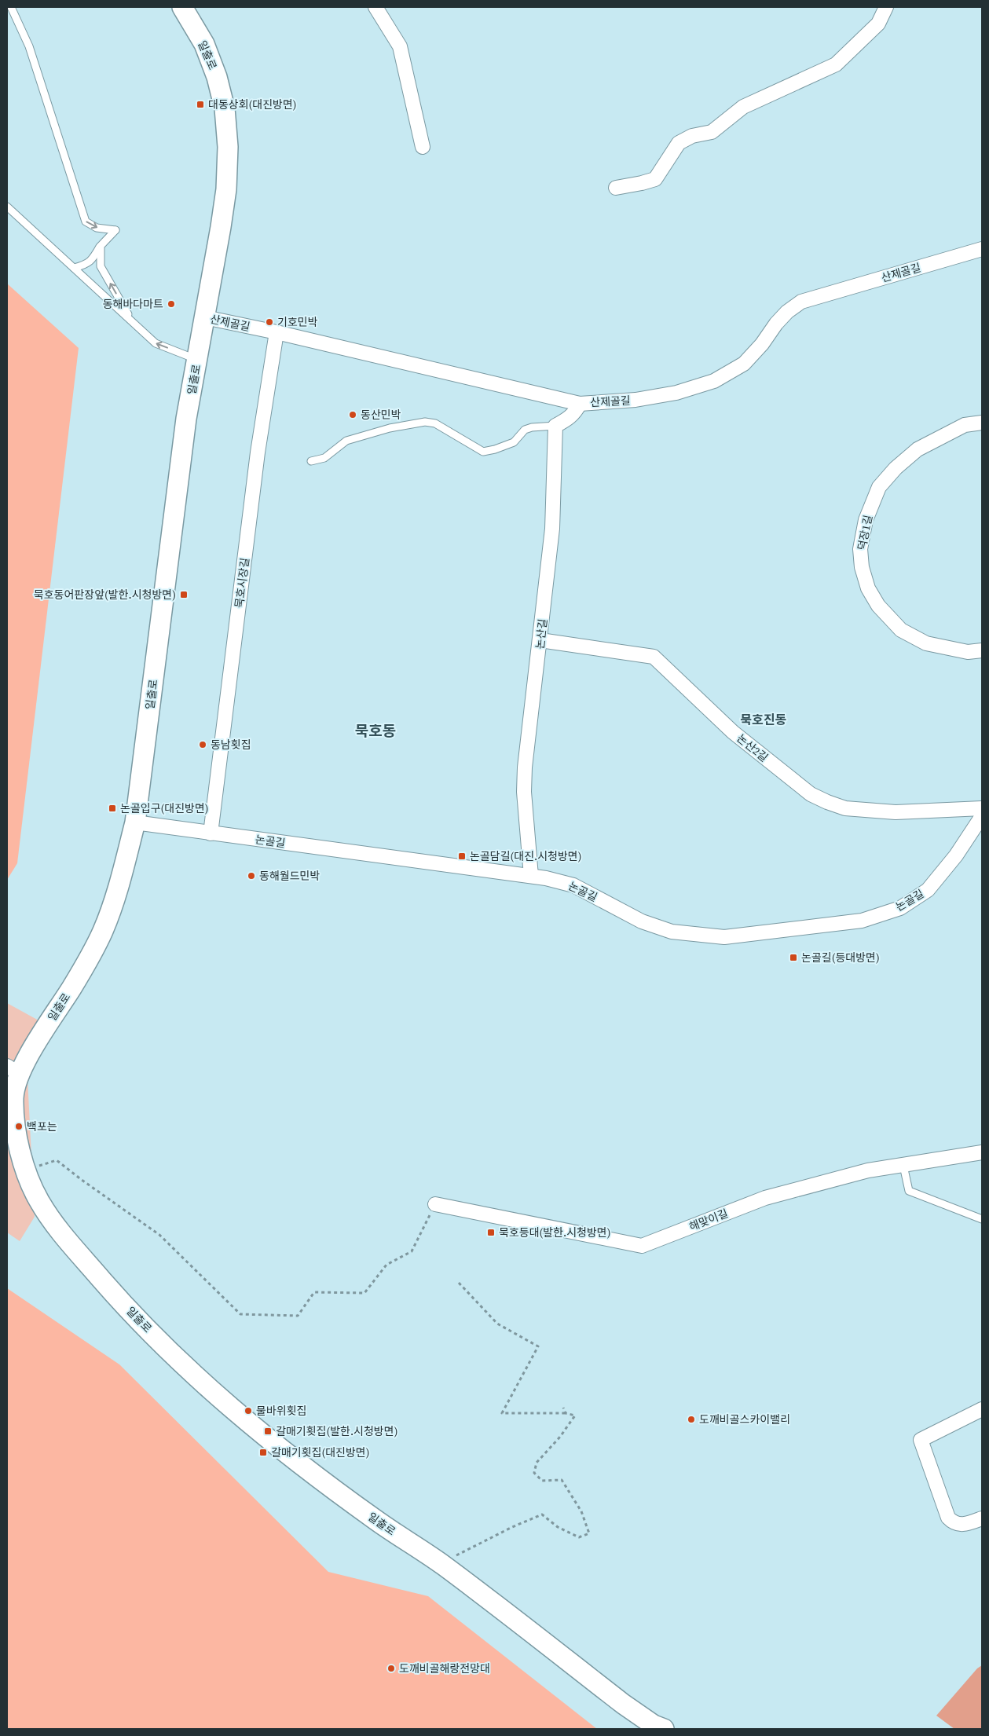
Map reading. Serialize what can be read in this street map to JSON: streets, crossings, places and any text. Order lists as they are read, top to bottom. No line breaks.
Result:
{"streets":{"street":["일출로","산제골길","덕장1길","묵호시장길","논산길","논산2길","논골길","해맞이길"]},"crossings":[["일출로","산제골길"],["일출로","논골길"],["산제골길","묵호시장길"],["묵호시장길","논골길"],["논산길","논산2길"],["논산길","논골길"]],"districts":["묵호진동","묵호동"],"places":{"transit":["대동상회(대진방면)","묵호동어판장앞(발한.시청방면)","논골입구(대진방면)","논골담길(대진.시청방면)","논골길(등대방면)","묵호등대(발한.시청방면)","갈매기횟집(발한.시청방면)","갈매기횟집(대진방면)"],"other":["동해바다마트","기호민박","동산민박","동남횟집","동해월드민박","백포는","물바위횟집","도깨비골스카이밸리","도깨비골해랑전망대"]}}
